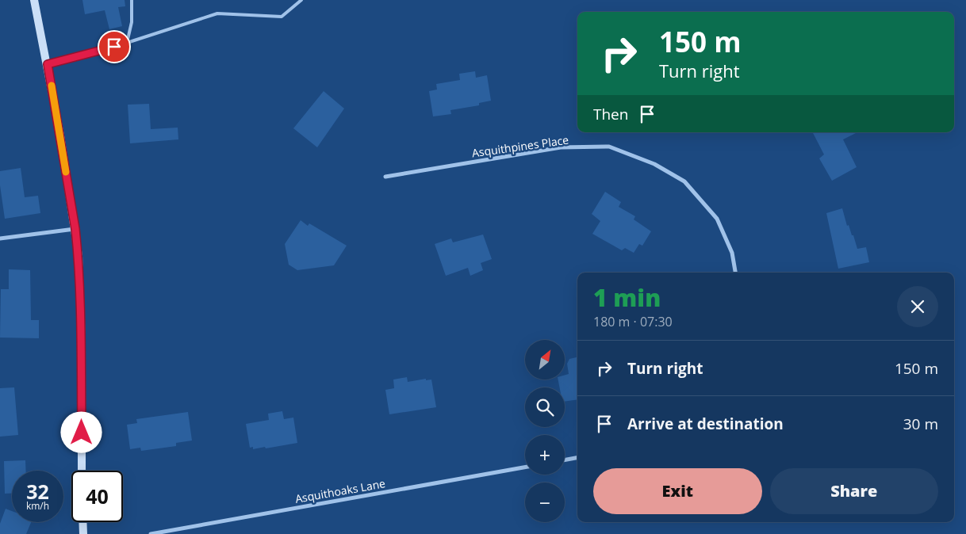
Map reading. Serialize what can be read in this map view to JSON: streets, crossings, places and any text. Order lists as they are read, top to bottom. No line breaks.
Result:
{"streets":{"street":["Asquithpines Place","Asquithoaks Lane"]},"north":"top right","page":{"turn":["150 m","Turn right"],"then":"Then","heading":["1 min","180 m · 07:30"],"map_buttons":["+","−"],"list":[{"name":"Turn right","value":"150 m"},{"name":"Arrive at destination","value":"30 m"}],"buttons":["Exit","Share"],"speed":"32 km/h","limit":"40"}}
